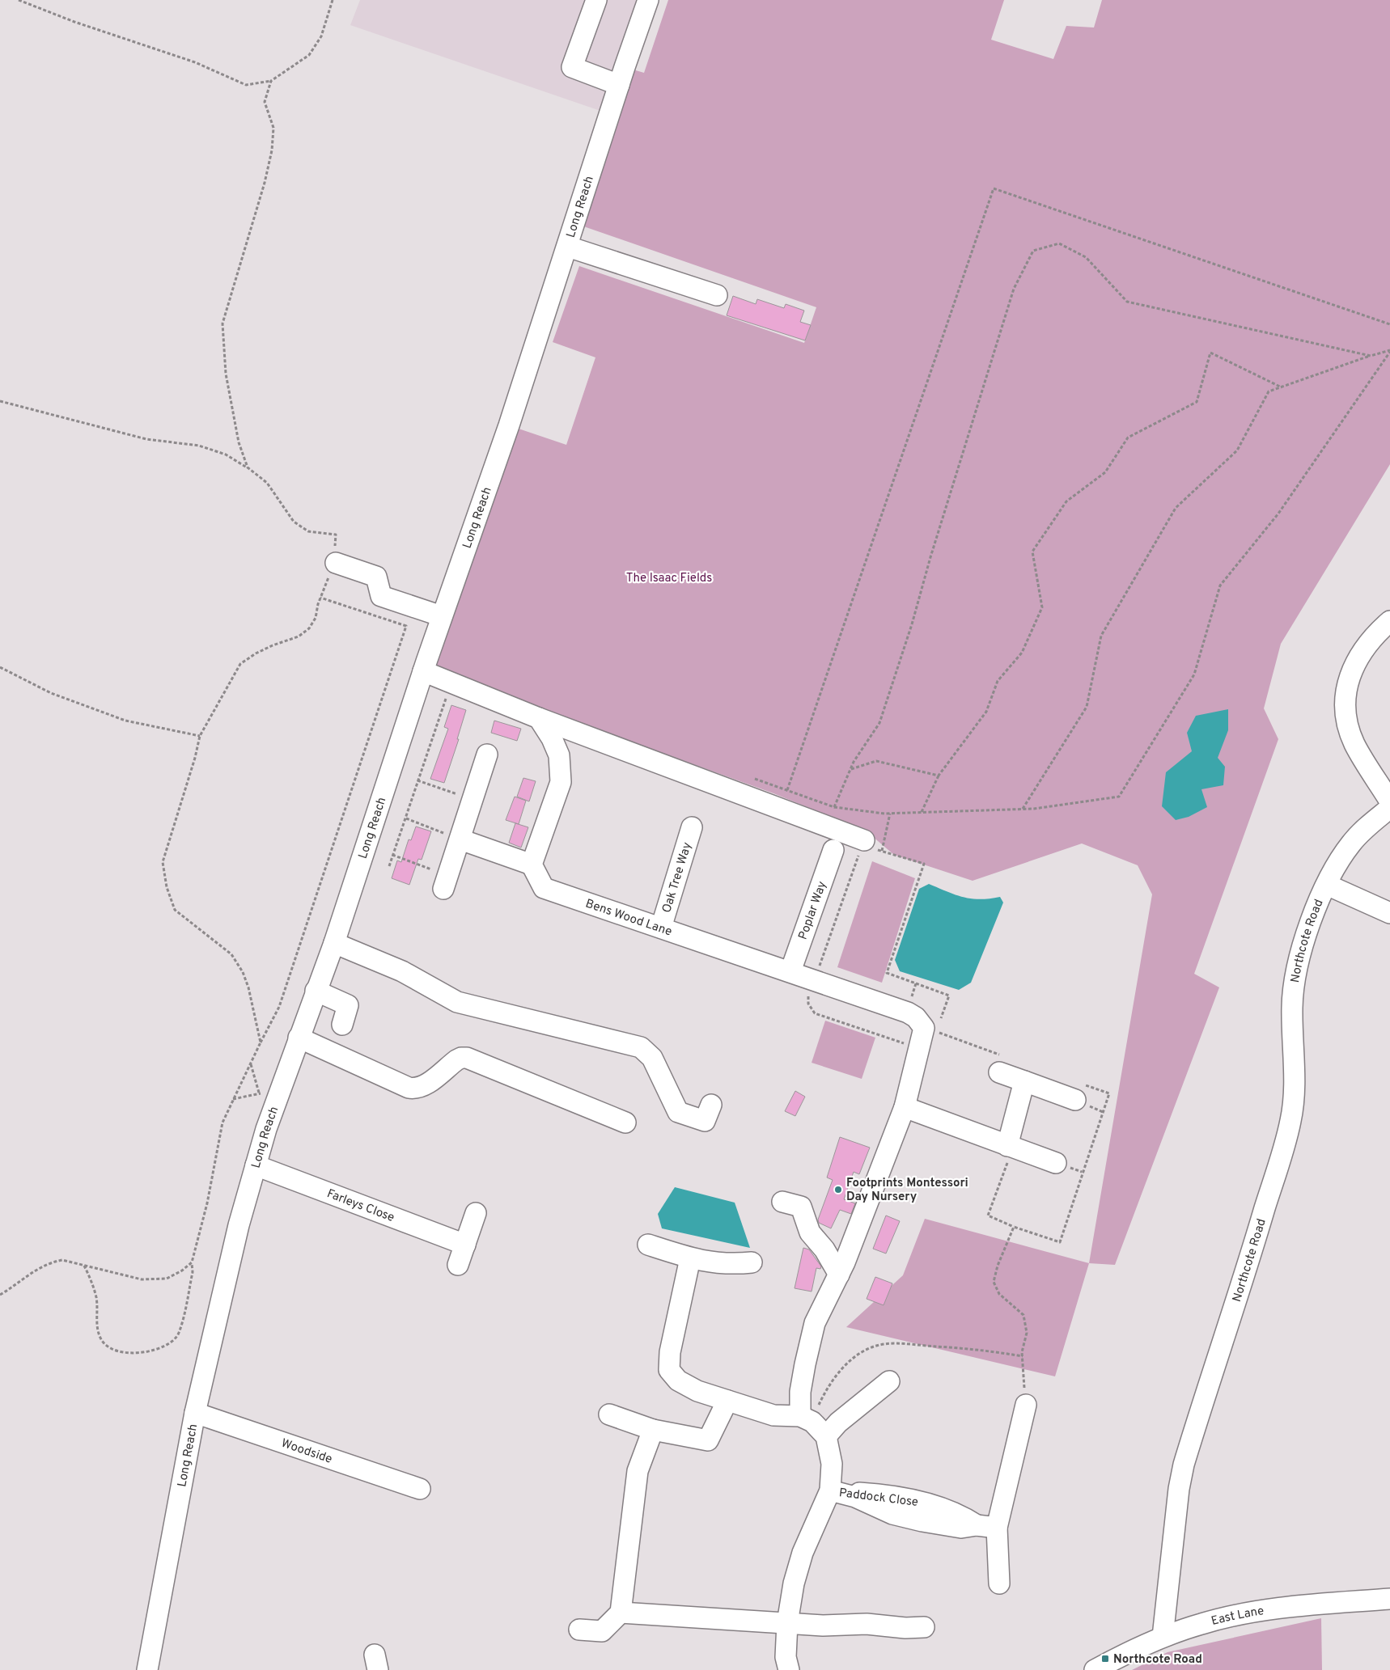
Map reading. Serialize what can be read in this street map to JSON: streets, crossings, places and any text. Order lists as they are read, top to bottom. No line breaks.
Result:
{"streets":{"street":["Long Reach","Oak Tree Way","Poplar Way","Bens Wood Lane","Northcote Road","Farleys Close","Woodside","Paddock Close","East Lane"]},"crossings":[["Long Reach","Farleys Close"],["Long Reach","Woodside"],["Oak Tree Way","Bens Wood Lane"],["Poplar Way","Bens Wood Lane"],["Northcote Road","East Lane"]],"parks":["The Isaac Fields"],"places":{"other":["Footprints Montessori Day Nursery"],"transit":["Northcote Road"]}}
